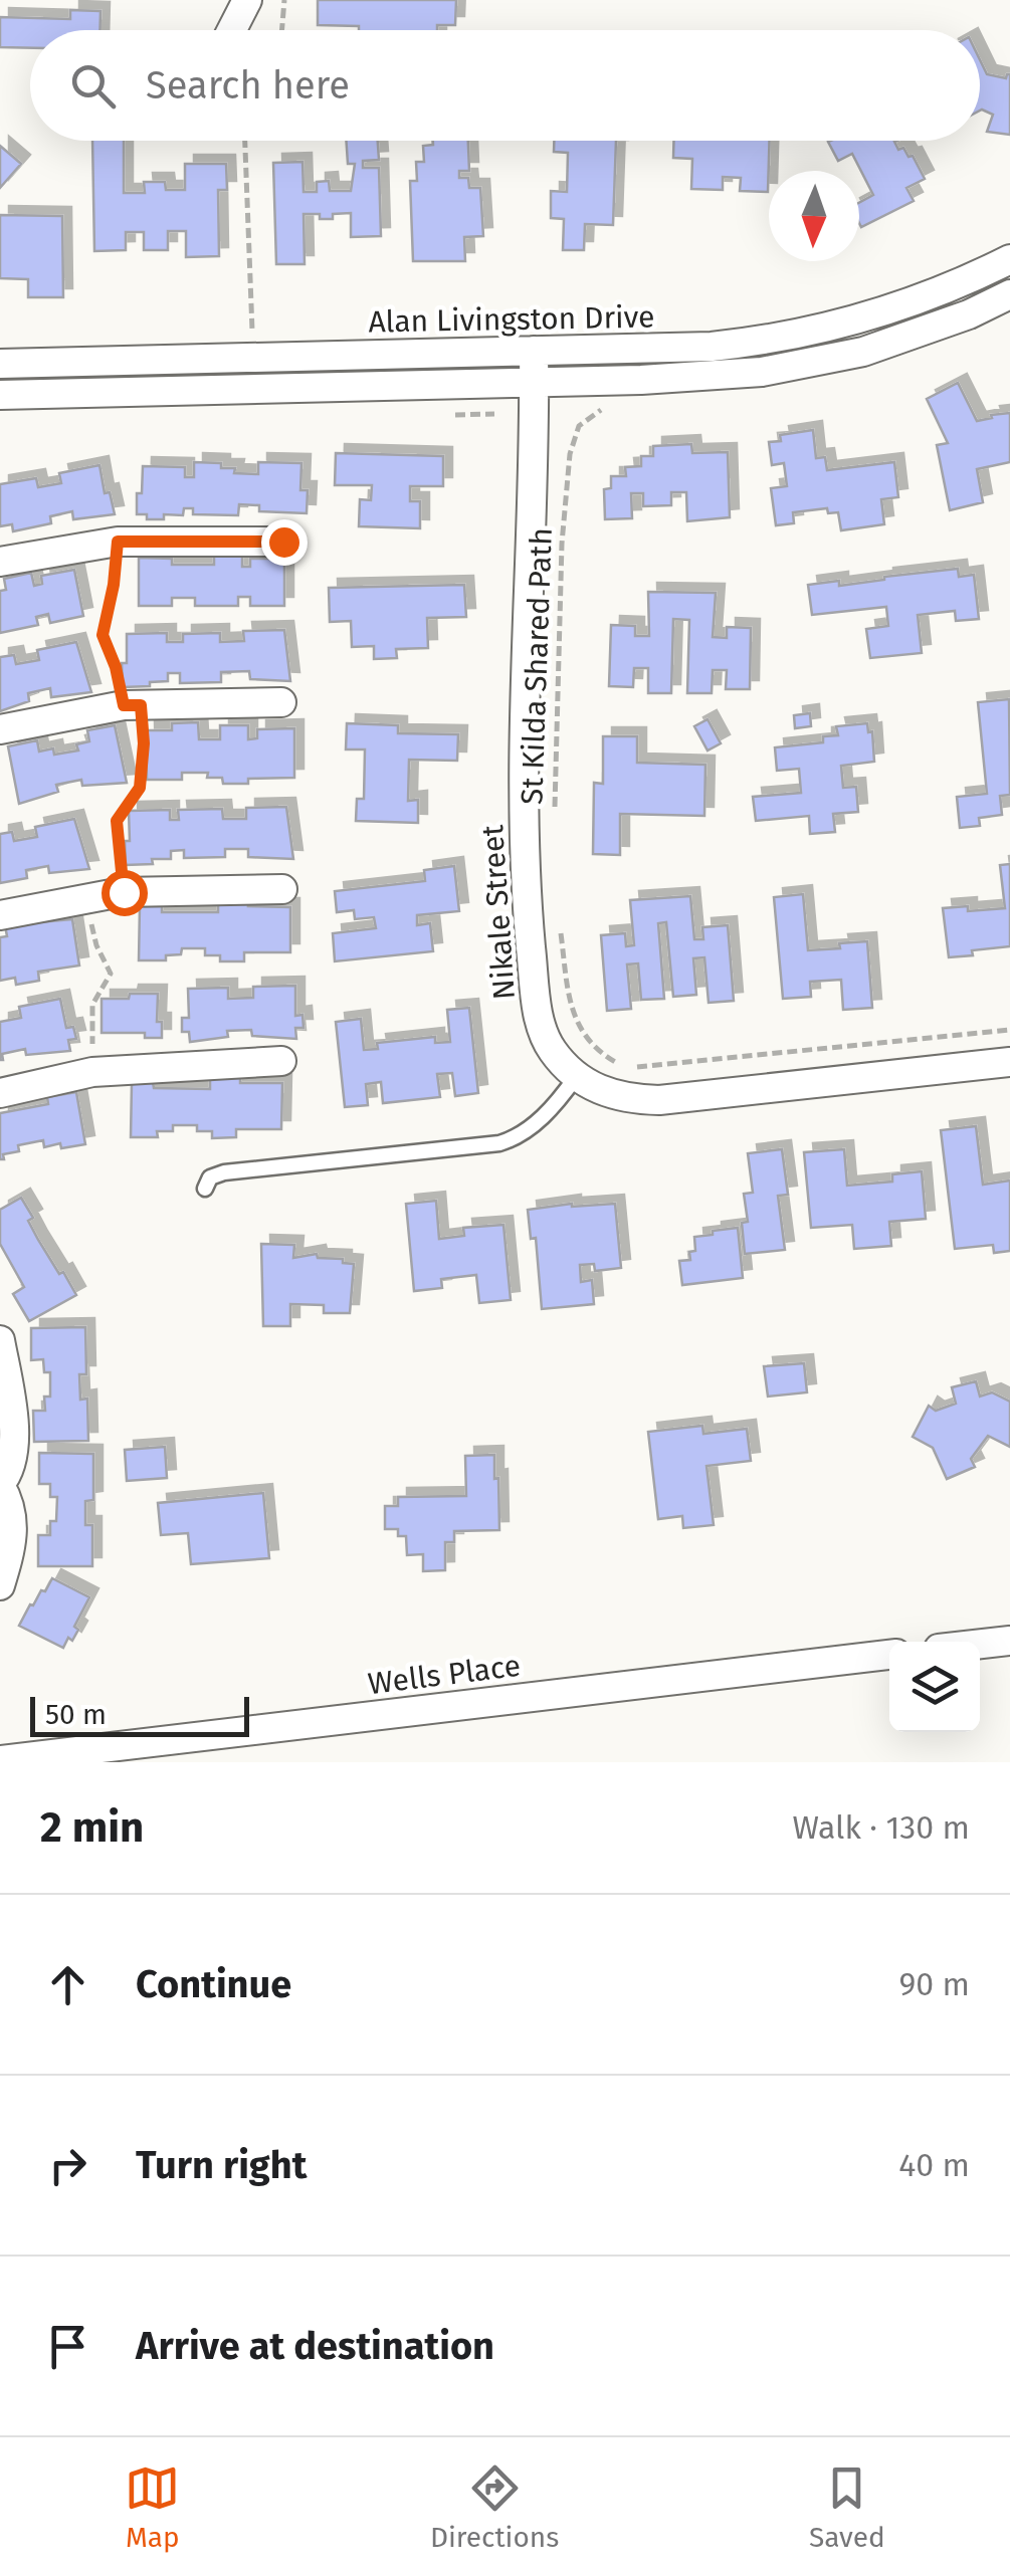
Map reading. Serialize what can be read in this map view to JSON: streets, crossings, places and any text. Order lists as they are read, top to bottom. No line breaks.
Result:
{"streets":{"street":["Alan Livingston Drive","Nikale Street","Wells Place"],"path":["St Kilda Shared Path"]},"crossings":[["Alan Livingston Drive","Nikale Street"]],"scale_bar":"50 m","north":"bottom","page":{"search":"Search here","scale":"50 m","heading":["2 min","Walk · 130 m"],"list":[["Continue","90 m"],["Turn right","40 m"],"Arrive at destination"],"nav":["Map","Directions","Saved"]}}
